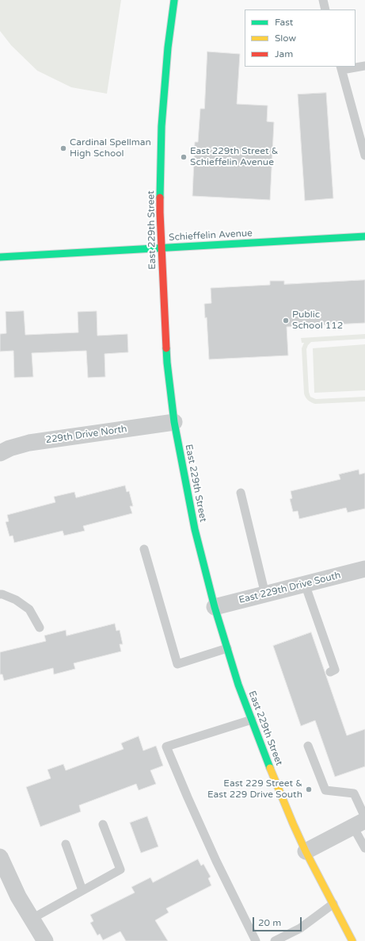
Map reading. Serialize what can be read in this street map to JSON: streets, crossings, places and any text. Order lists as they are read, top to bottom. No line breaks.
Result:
{"streets":{"street":["East 229th Street","Schieffelin Avenue","229th Drive North","East 229th Drive South"]},"crossings":[["East 229th Street","Schieffelin Avenue"],["East 229th Street","229th Drive North"],["East 229th Street","East 229th Drive South"]],"places":["Cardinal Spellman High School","East 229th Street & Schieffelin Avenue","Public School 112","East 229 Street & East 229 Drive South"],"legend":["Fast","Slow","Jam"],"scale_bar":"20 m"}
